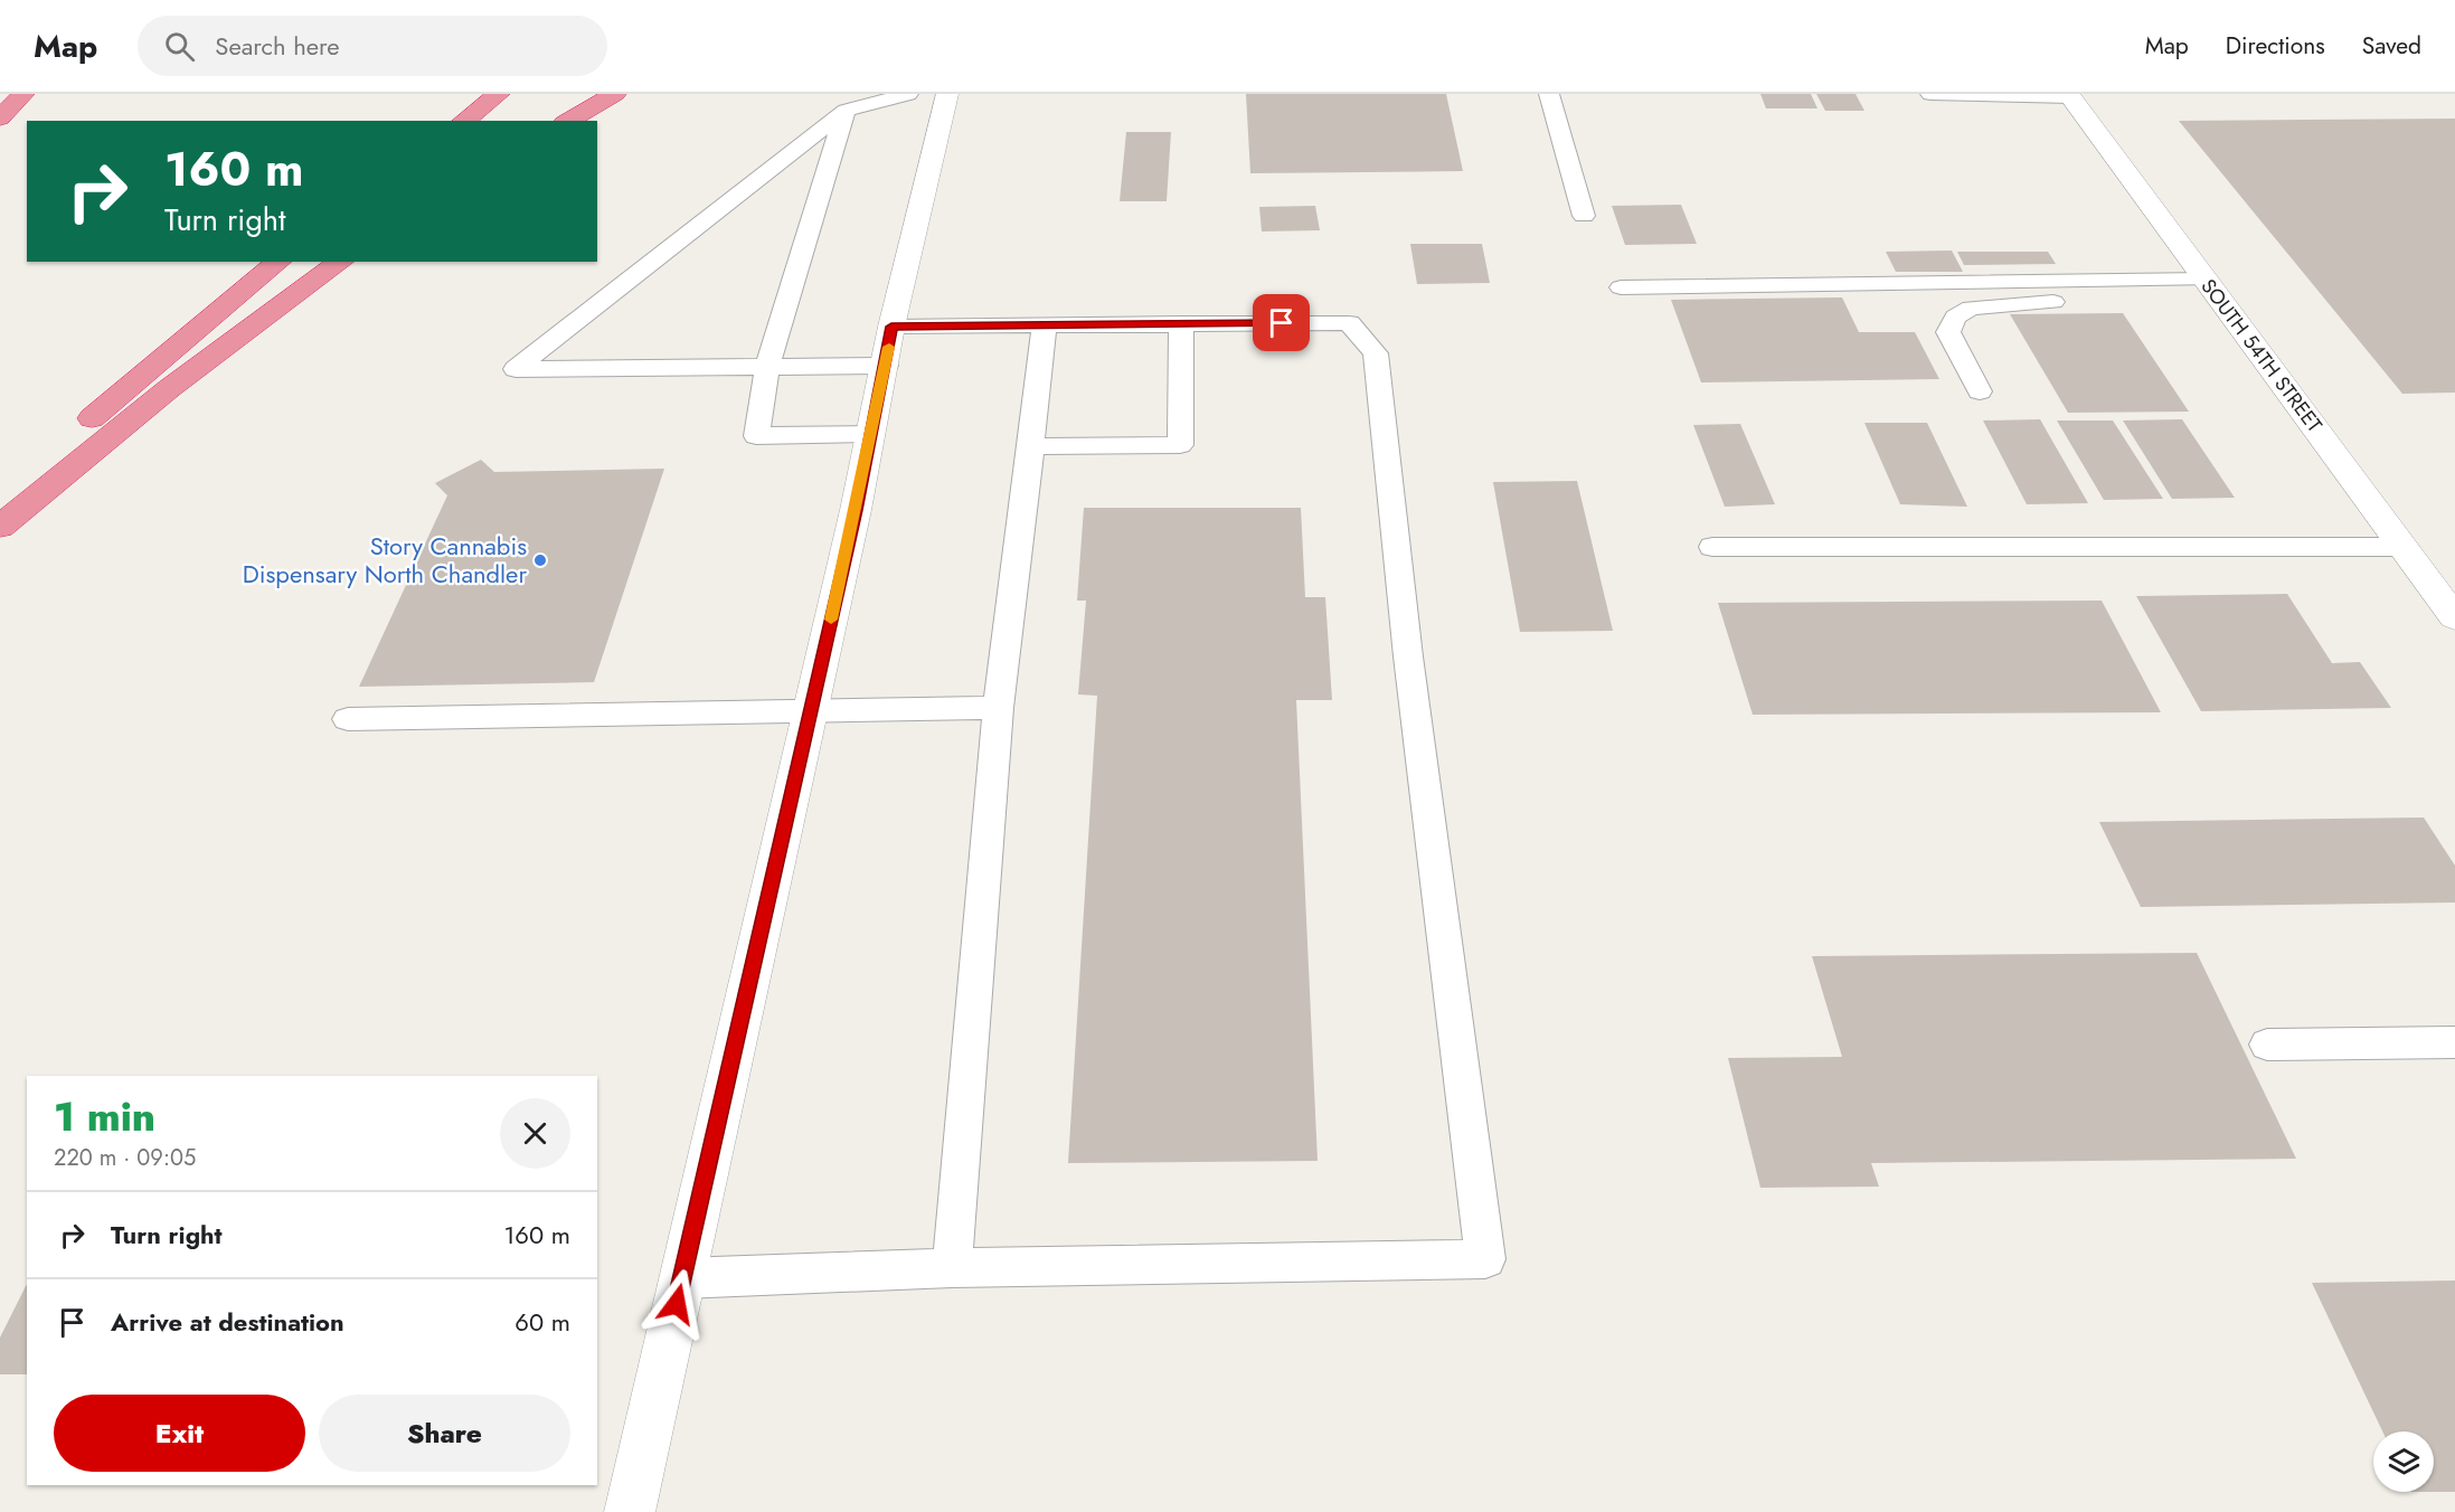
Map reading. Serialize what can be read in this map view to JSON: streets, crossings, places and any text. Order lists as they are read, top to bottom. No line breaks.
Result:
{"streets":{"street":["SOUTH 54TH STREET"]},"places":["Story Cannabis Dispensary North Chandler"],"page":{"header":"Map","search":"Search here","nav":["Map","Directions","Saved"],"turn":["160 m","Turn right"],"heading":["1 min","220 m · 09:05"],"list":[{"name":"Turn right","value":"160 m"},{"name":"Arrive at destination","value":"60 m"}],"buttons":["Exit","Share"]}}
